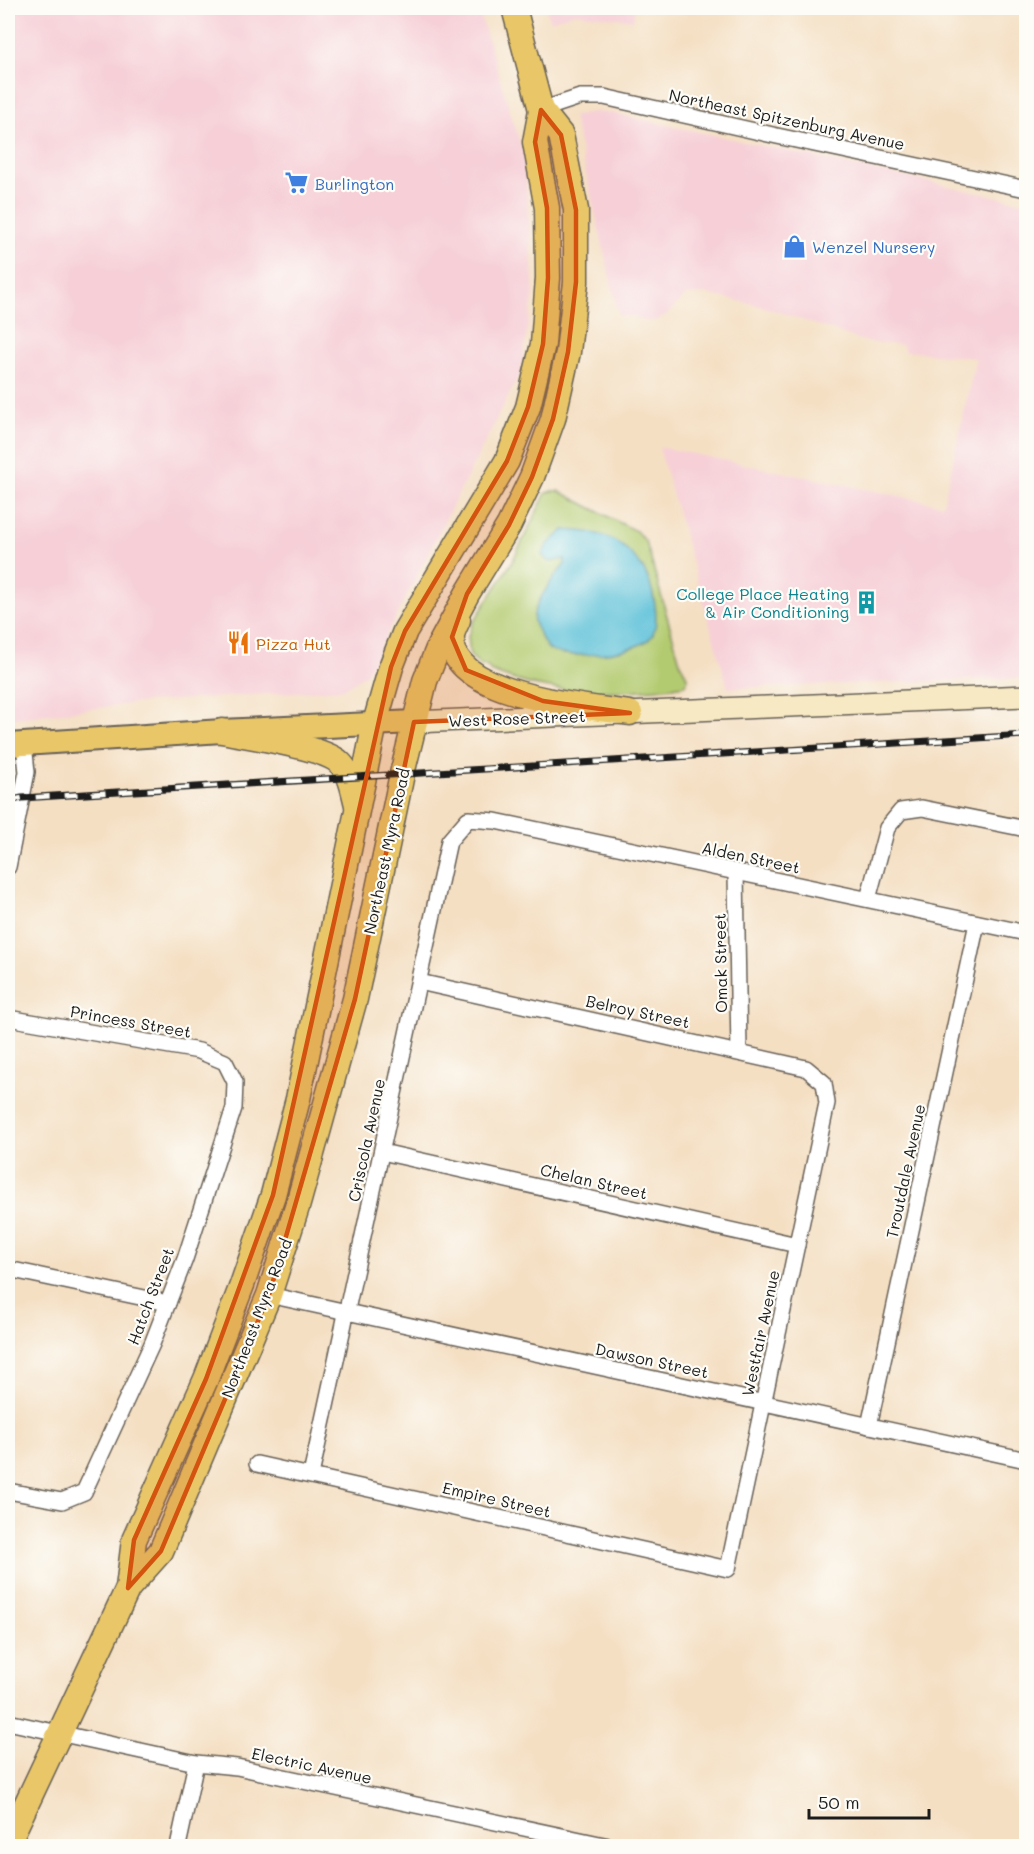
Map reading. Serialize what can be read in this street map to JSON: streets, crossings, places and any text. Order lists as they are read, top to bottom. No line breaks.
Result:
{"streets":{"highway":["Northeast Myra Road"],"main road":["West Rose Street"],"street":["Northeast Spitzenburg Avenue","Alden Street","Omak Street","Belroy Street","Princess Street","Criscola Avenue","Troutdale Avenue","Chelan Street","Hatch Street","Westfair Avenue","Dawson Street","Empire Street","Electric Avenue"]},"crossings":[["Northeast Spitzenburg Avenue","Northeast Myra Road"],["West Rose Street","Northeast Myra Road"],["Northeast Myra Road","Dawson Street"],["Northeast Myra Road","Electric Avenue"],["Alden Street","Omak Street"],["Alden Street","Criscola Avenue"],["Alden Street","Troutdale Avenue"],["Omak Street","Belroy Street"],["Belroy Street","Criscola Avenue"],["Belroy Street","Westfair Avenue"],["Princess Street","Hatch Street"],["Criscola Avenue","Chelan Street"],["Criscola Avenue","Dawson Street"],["Criscola Avenue","Empire Street"],["Troutdale Avenue","Dawson Street"],["Chelan Street","Westfair Avenue"],["Westfair Avenue","Dawson Street"],["Westfair Avenue","Empire Street"]],"places":{"supermarket":["Burlington"],"shop":["Wenzel Nursery"],"building":["College Place Heating & Air Conditioning"],"restaurant":["Pizza Hut"]},"scale_bar":"50 m"}
